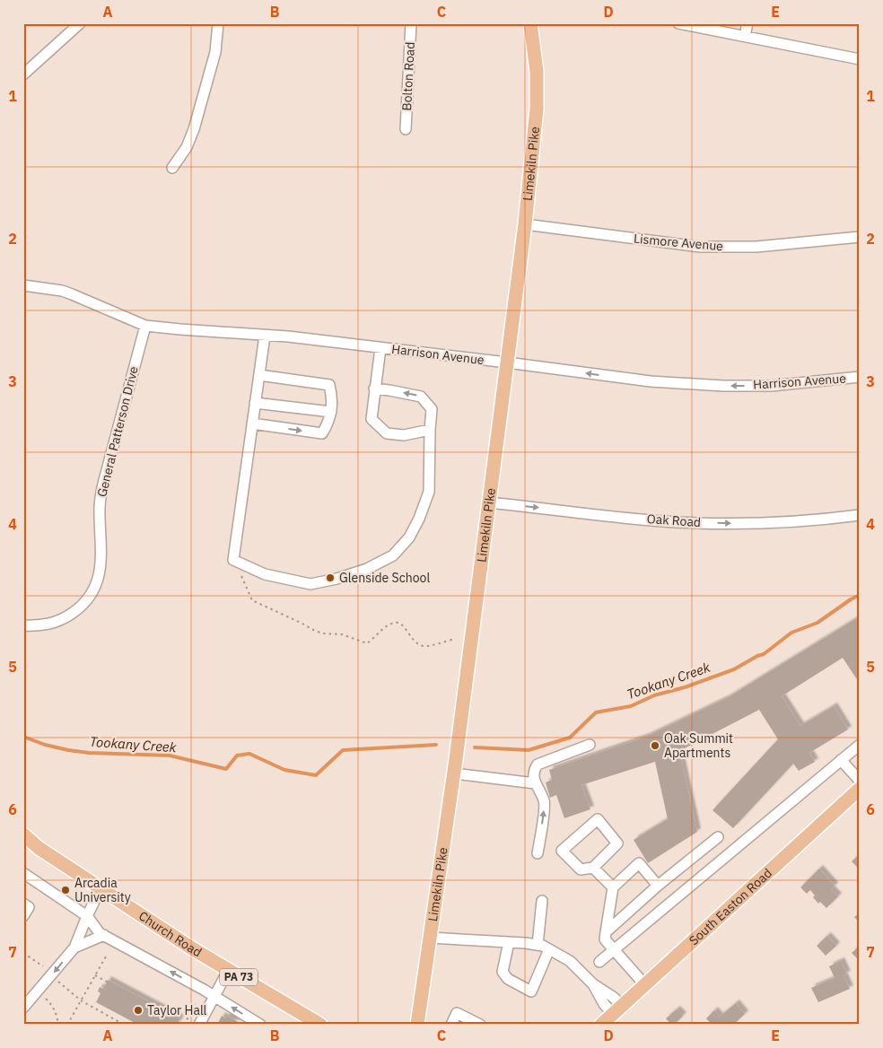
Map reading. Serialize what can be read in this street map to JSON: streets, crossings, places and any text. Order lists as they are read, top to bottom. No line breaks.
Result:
{"streets":{"main road":["Limekiln Pike","South Easton Road","Church Road","PA 73"],"street":["Bolton Road","Lismore Avenue","Harrison Avenue","General Patterson Drive","Oak Road"]},"crossings":[["Limekiln Pike","Lismore Avenue"],["Limekiln Pike","Harrison Avenue"],["Limekiln Pike","Oak Road"],["Harrison Avenue","General Patterson Drive"]],"one_way":["Harrison Avenue","Oak Road"],"water":["Tookany Creek"],"places":["Glenside School","Oak Summit Apartments","Arcadia University","Taylor Hall"],"grid":{"columns":["A","B","C","D","E"],"rows":["1","2","3","4","5","6","7"]}}
